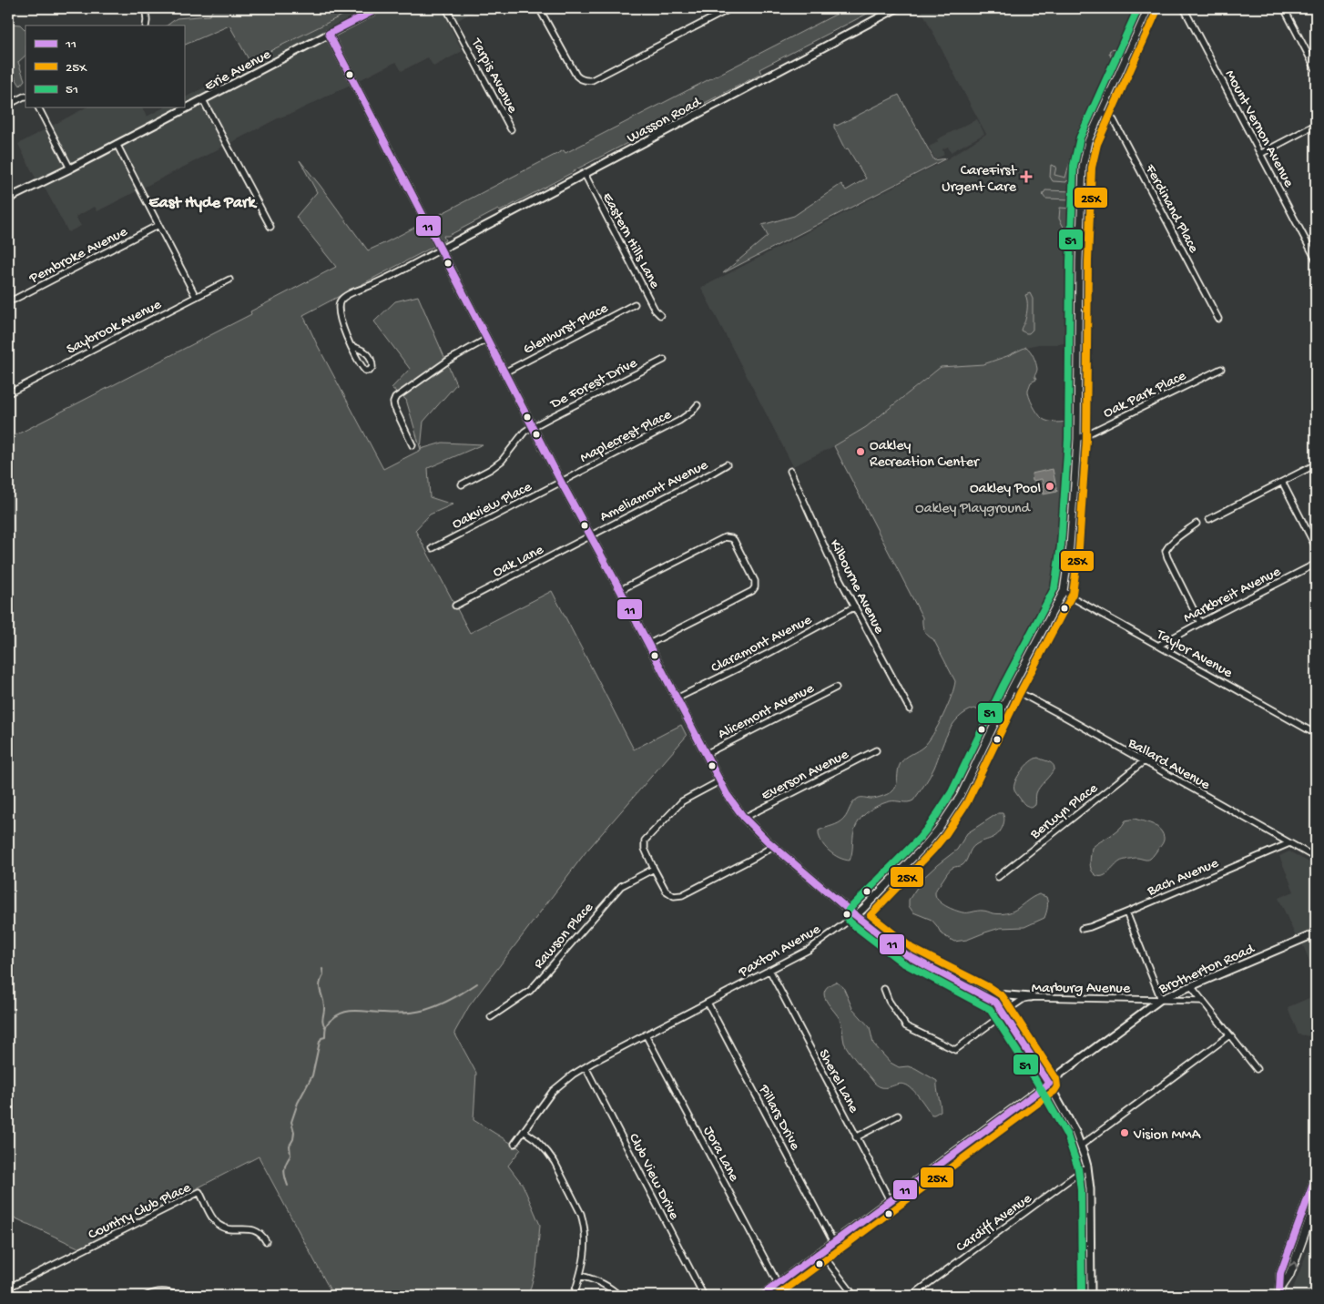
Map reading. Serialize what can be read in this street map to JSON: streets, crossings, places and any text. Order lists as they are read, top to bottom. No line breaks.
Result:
{"streets":{"street":["Erie Avenue","Tarpis Avenue","Wasson Road","Mount Vernon Avenue","Ferdinand Place","Eastern Hills Lane","Pembroke Avenue","Saybrook Avenue","Glenhurst Place","De Forest Drive","Oak Park Place","Maplecrest Place","Ameliamont Avenue","Oakview Place","Oak Lane","Kilbourne Avenue","Markbreit Avenue","Claramont Avenue","Taylor Avenue","Alicemont Avenue","Ballard Avenue","Everson Avenue","Berwyn Place","Bach Avenue","Rawson Place","Paxton Avenue","Brotherton Road","Marburg Avenue","Sherel Lane","Pillars Drive","Jora Lane","Club View Drive","Country Club Place","Cardiff Avenue"]},"crossings":[["Wasson Road","Eastern Hills Lane"],["Ferdinand Place","Paxton Avenue"],["Oak Park Place","Paxton Avenue"],["Maplecrest Place","Oakview Place"],["Ameliamont Avenue","Oak Lane"],["Kilbourne Avenue","Claramont Avenue"],["Markbreit Avenue","Taylor Avenue"],["Taylor Avenue","Paxton Avenue"],["Ballard Avenue","Berwyn Place"],["Ballard Avenue","Bach Avenue"],["Ballard Avenue","Paxton Avenue"],["Paxton Avenue","Sherel Lane"],["Paxton Avenue","Pillars Drive"],["Paxton Avenue","Jora Lane"],["Paxton Avenue","Club View Drive"],["Brotherton Road","Marburg Avenue"],["Brotherton Road","Sherel Lane"],["Brotherton Road","Pillars Drive"],["Brotherton Road","Jora Lane"]],"districts":["East Hyde Park"],"parks":["Oakley Playground"],"places":{"health":["CareFirst Urgent Care"],"other":["Oakley Recreation Center","Oakley Pool","Vision MMA"]},"lines":["transit line 11","transit line 51","transit line 25X"],"legend":["11","25X","51"]}
